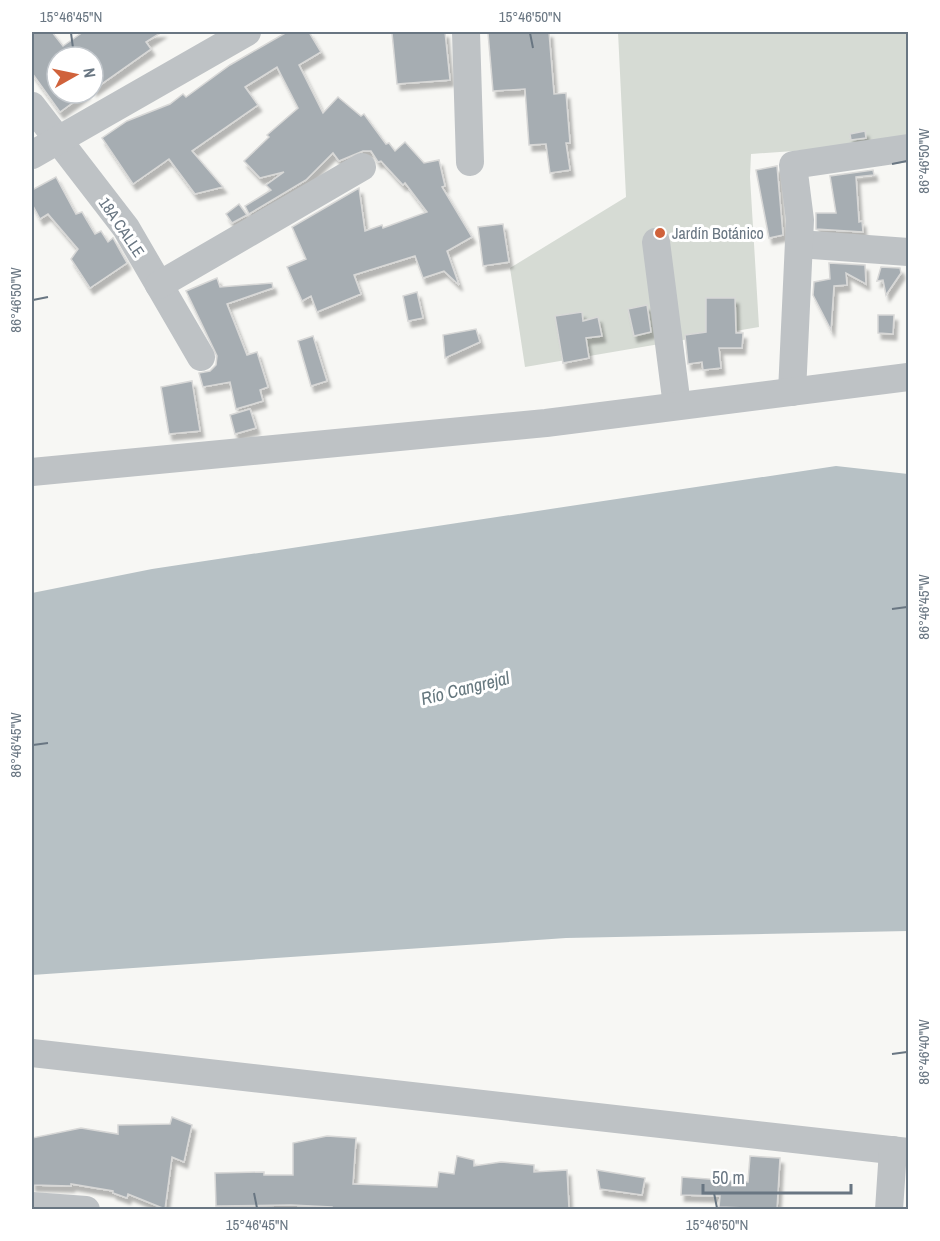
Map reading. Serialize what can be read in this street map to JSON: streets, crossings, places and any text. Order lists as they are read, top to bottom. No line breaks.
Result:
{"streets":{"street":["18A CALLE"]},"water":["Río Cangrejal"],"places":["Jardín Botánico"],"scale_bar":"50 m","north":"right","coordinates":["15°46'45\"N","15°46'50\"N","86°46'50\"W","86°46'45\"W","86°46'40\"W"]}
